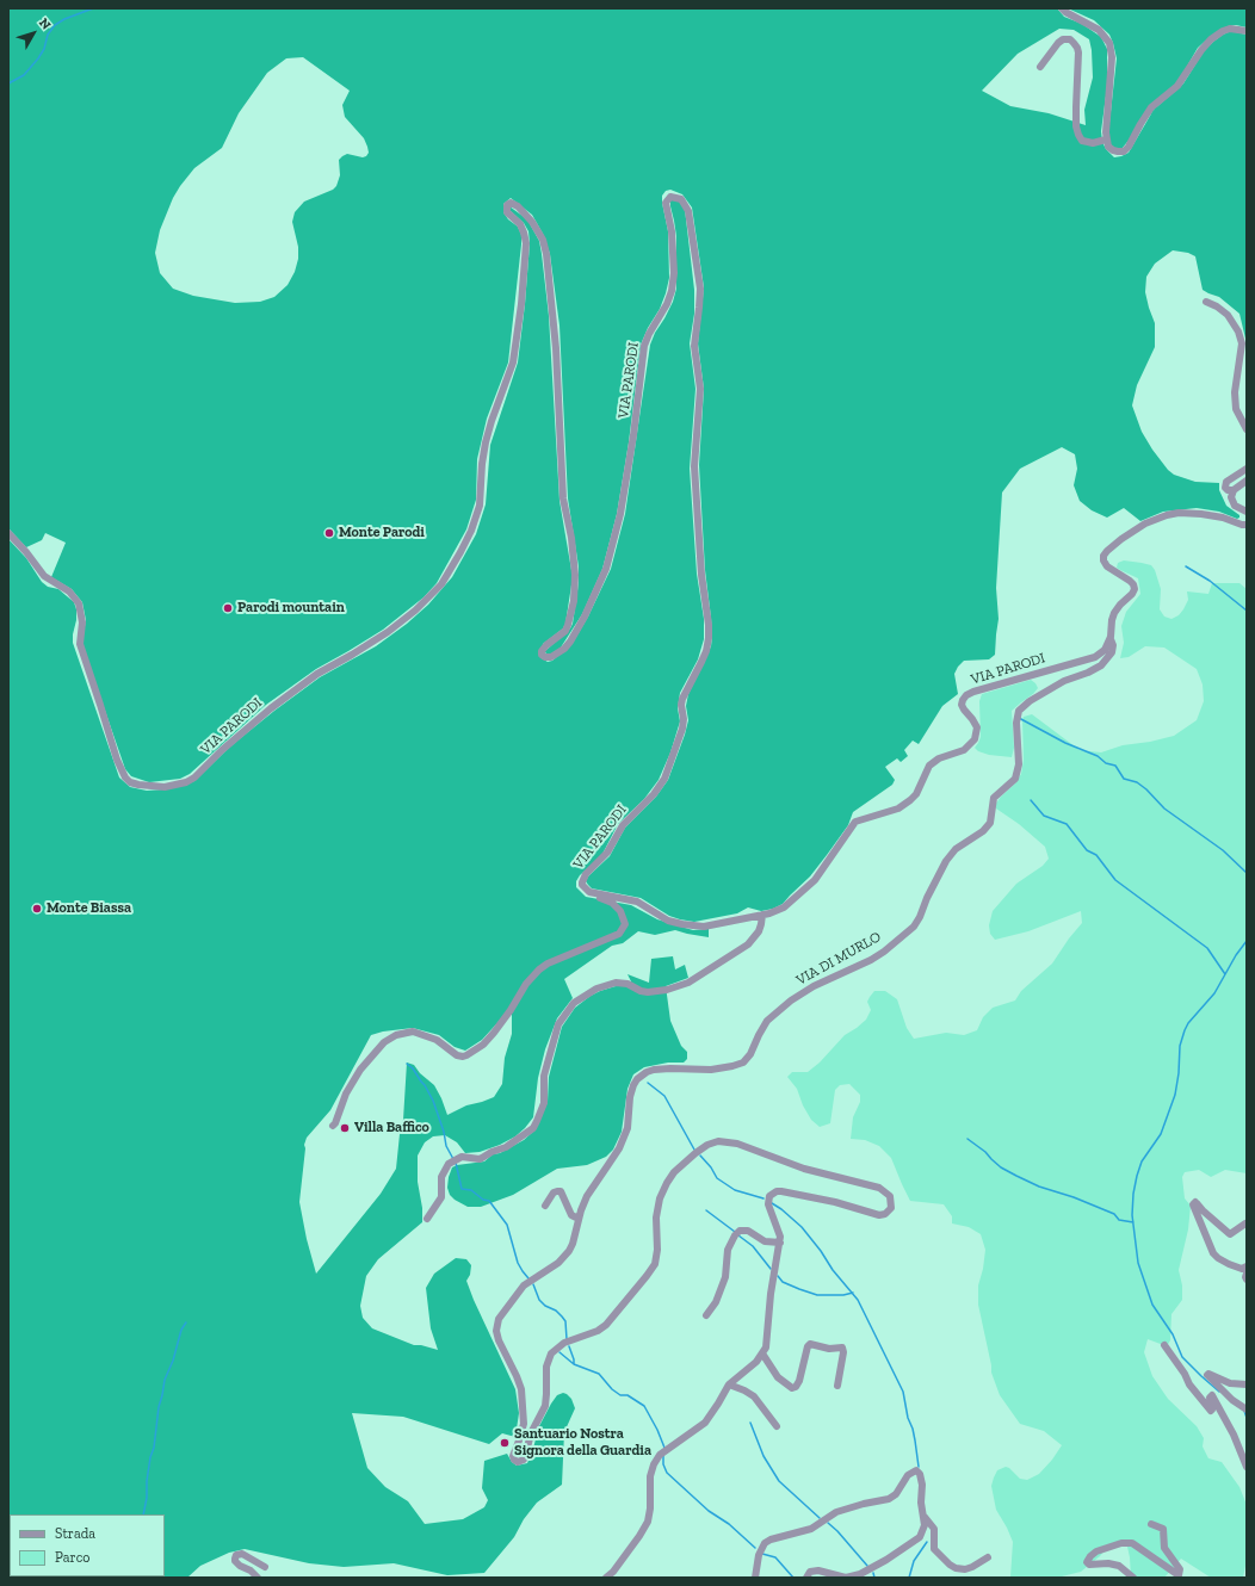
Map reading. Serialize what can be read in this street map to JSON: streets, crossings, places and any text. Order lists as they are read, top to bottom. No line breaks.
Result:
{"streets":{"street":["VIA PARODI","VIA DI MURLO"]},"crossings":[["VIA PARODI","VIA DI MURLO"]],"places":["Monte Parodi","Parodi mountain","Monte Biassa","Villa Baffico","Santuario Nostra Signora della Guardia"],"legend":["Strada","Parco"],"north":"top right"}
